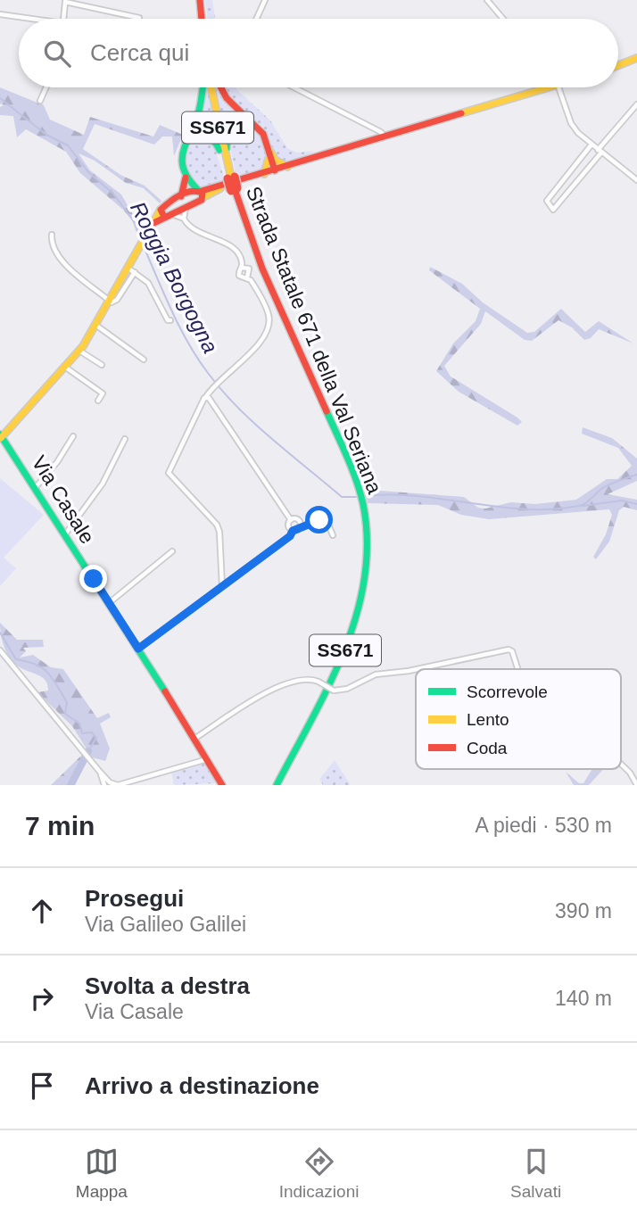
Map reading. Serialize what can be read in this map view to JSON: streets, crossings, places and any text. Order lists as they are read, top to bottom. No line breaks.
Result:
{"streets":{"main road":["SS671","Strada Statale 671 della Val Seriana","Via Casale"]},"water":["Roggia Borgogna"],"legend":["Scorrevole","Lento","Coda"],"page":{"search":"Cerca qui","heading":["7 min","A piedi · 530 m"],"list":[["Prosegui","Via Galileo Galilei","390 m"],["Svolta a destra","Via Casale","140 m"],"Arrivo a destinazione"],"nav":["Mappa","Indicazioni","Salvati"]}}
